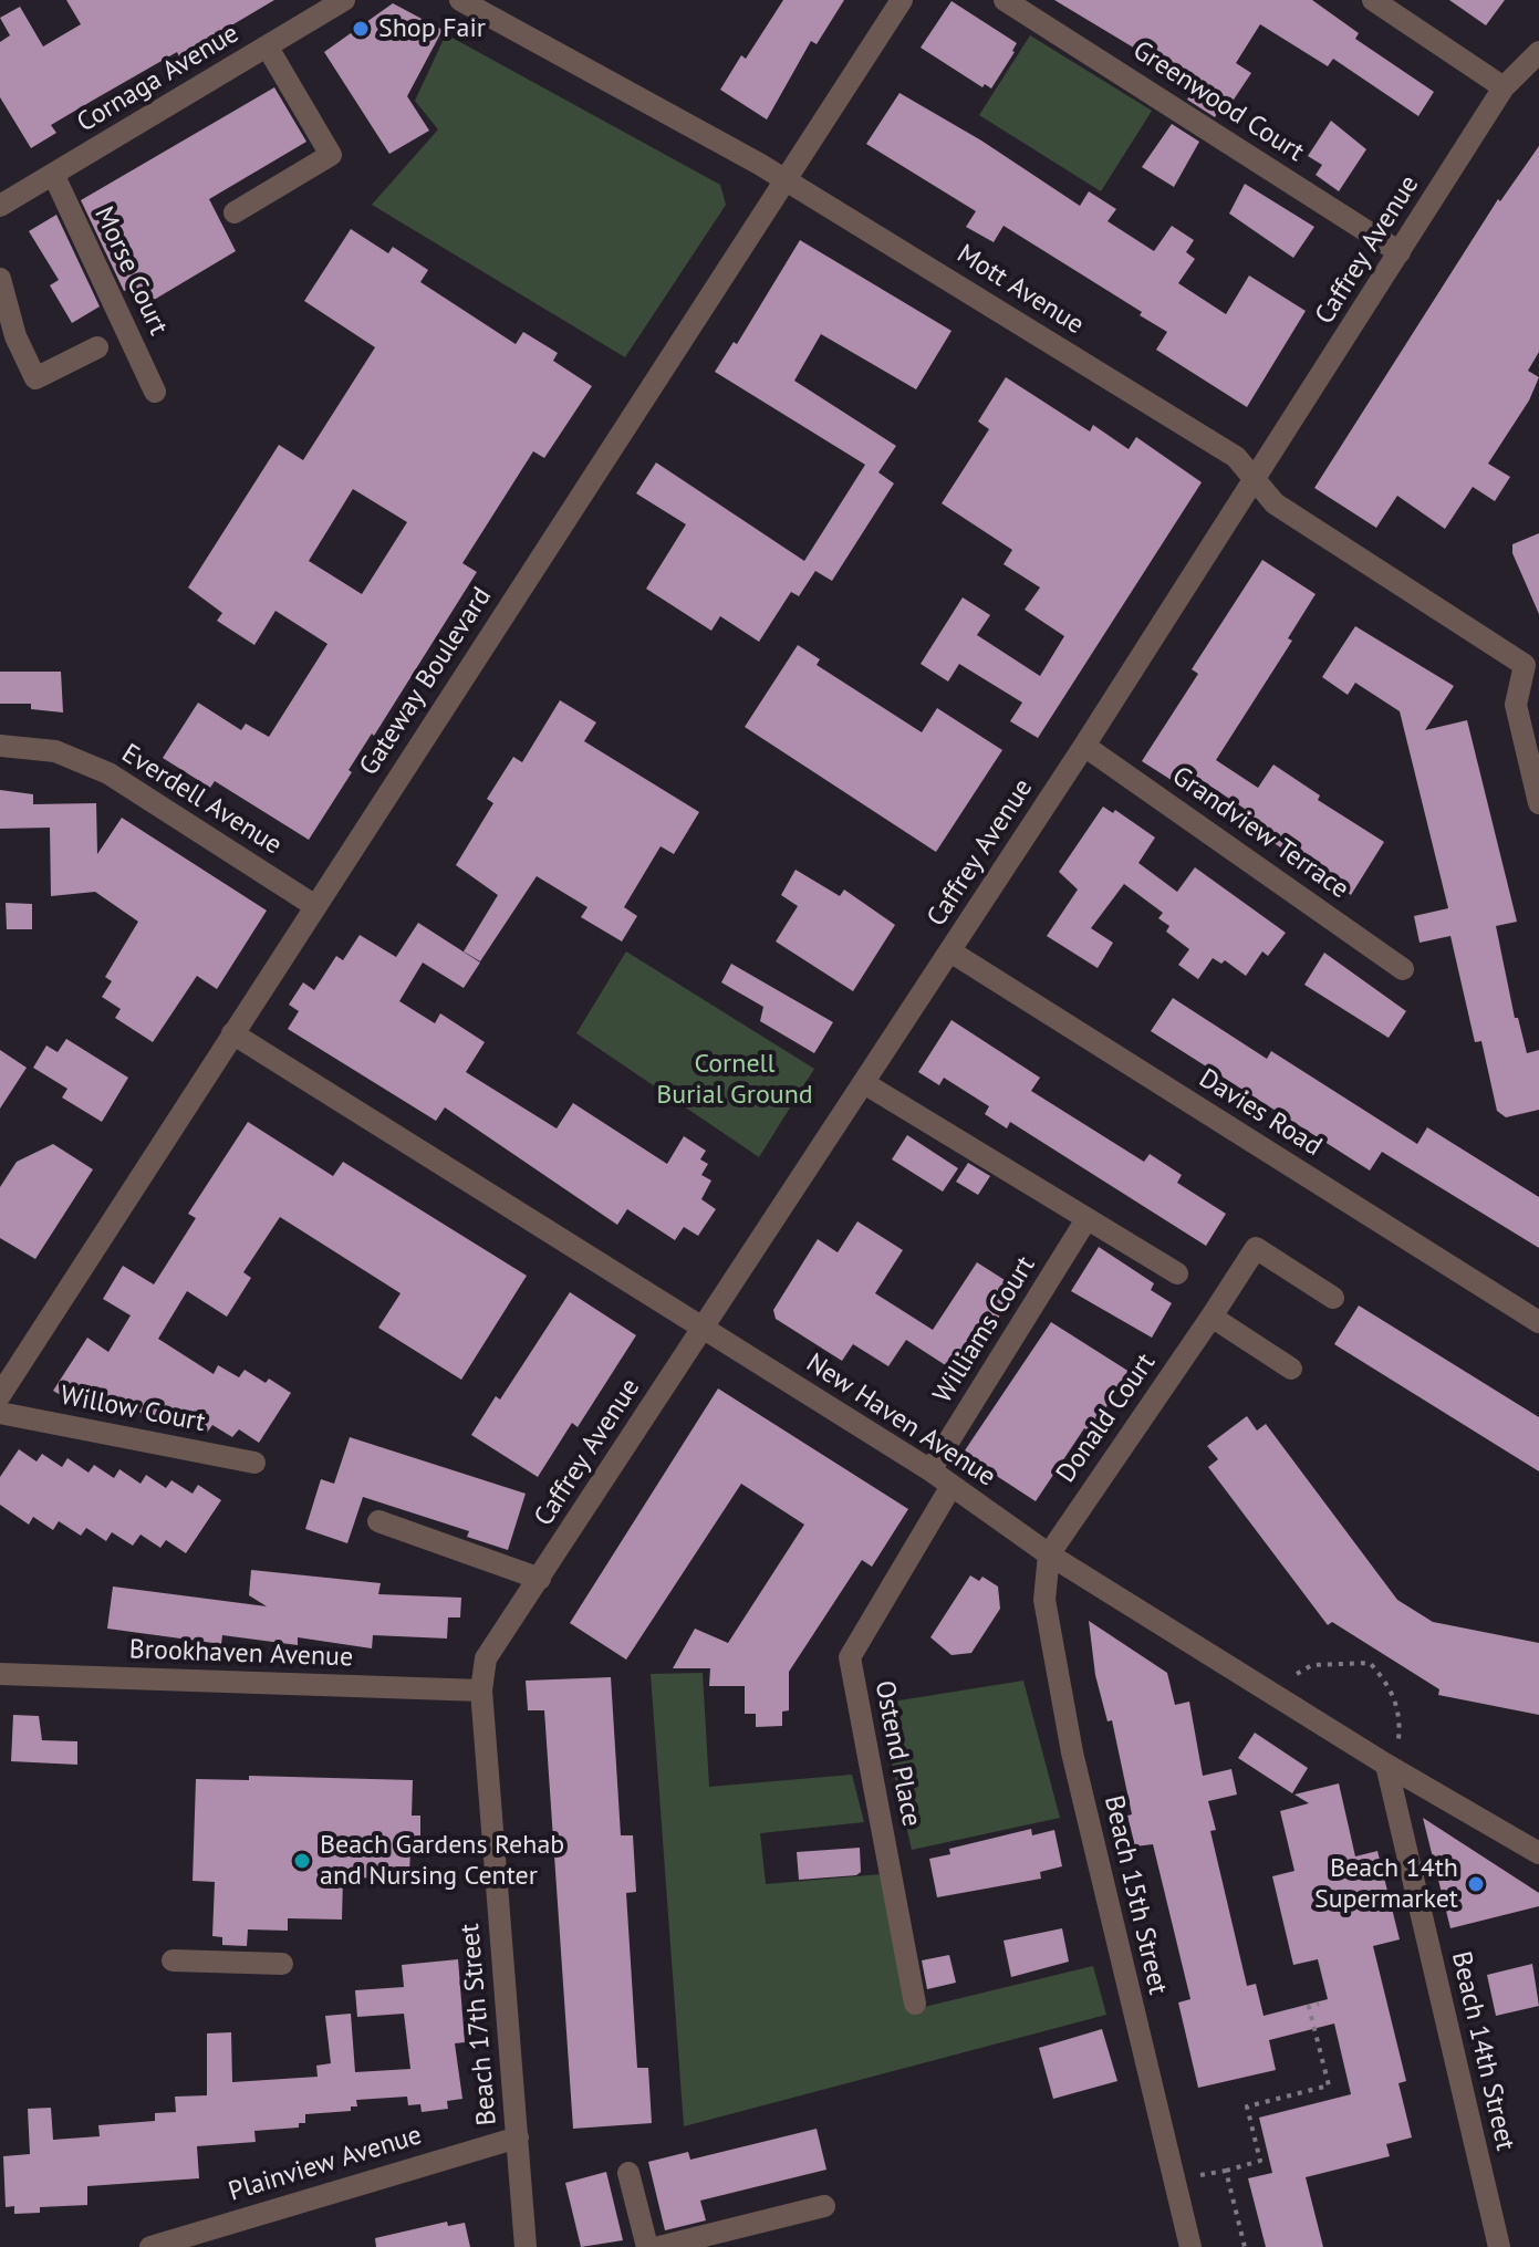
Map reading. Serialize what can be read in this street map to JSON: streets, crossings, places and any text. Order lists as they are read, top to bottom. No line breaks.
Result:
{"streets":{"street":["Cornaga Avenue","Greenwood Court","Caffrey Avenue","Morse Court","Mott Avenue","Gateway Boulevard","Everdell Avenue","Grandview Terrace","Davies Road","Williams Court","Willow Court","Donald Court","New Haven Avenue","Brookhaven Avenue","Ostend Place","Beach 15th Street","Beach 17th Street","Beach 14th Street","Plainview Avenue"]},"crossings":[["Cornaga Avenue","Morse Court"],["Greenwood Court","Caffrey Avenue"],["Caffrey Avenue","Mott Avenue"],["Caffrey Avenue","Grandview Terrace"],["Caffrey Avenue","Davies Road"],["Caffrey Avenue","New Haven Avenue"],["Caffrey Avenue","Brookhaven Avenue"],["Caffrey Avenue","Beach 17th Street"],["Mott Avenue","Gateway Boulevard"],["Gateway Boulevard","Everdell Avenue"],["Gateway Boulevard","New Haven Avenue"],["Williams Court","New Haven Avenue"],["Donald Court","New Haven Avenue"],["Donald Court","Beach 15th Street"],["New Haven Avenue","Ostend Place"],["New Haven Avenue","Beach 15th Street"],["New Haven Avenue","Beach 14th Street"],["Brookhaven Avenue","Beach 17th Street"],["Beach 17th Street","Plainview Avenue"]],"parks":["Cornell Burial Ground"],"places":["Shop Fair","Beach Gardens Rehab and Nursing Center","Beach 14th Supermarket"]}
